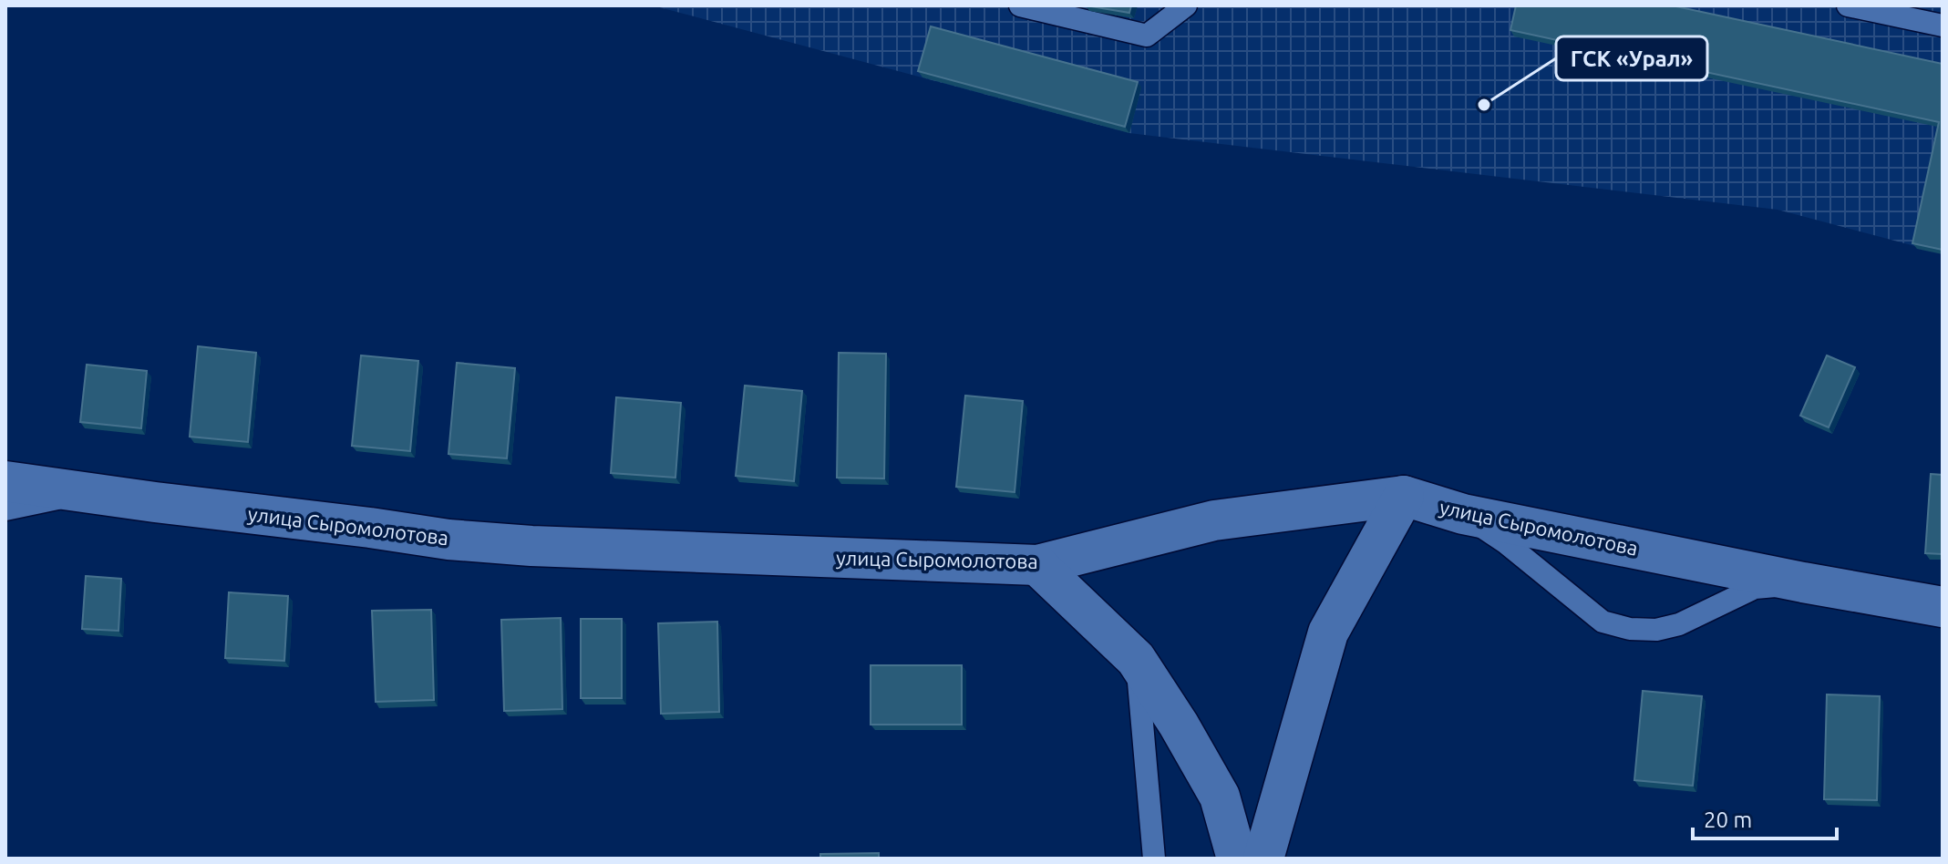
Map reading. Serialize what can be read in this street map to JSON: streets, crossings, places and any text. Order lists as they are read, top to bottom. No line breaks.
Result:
{"streets":{"street":["улица Сыромолотова"]},"places":["ГСК «Урал»"],"scale_bar":"20 m"}
